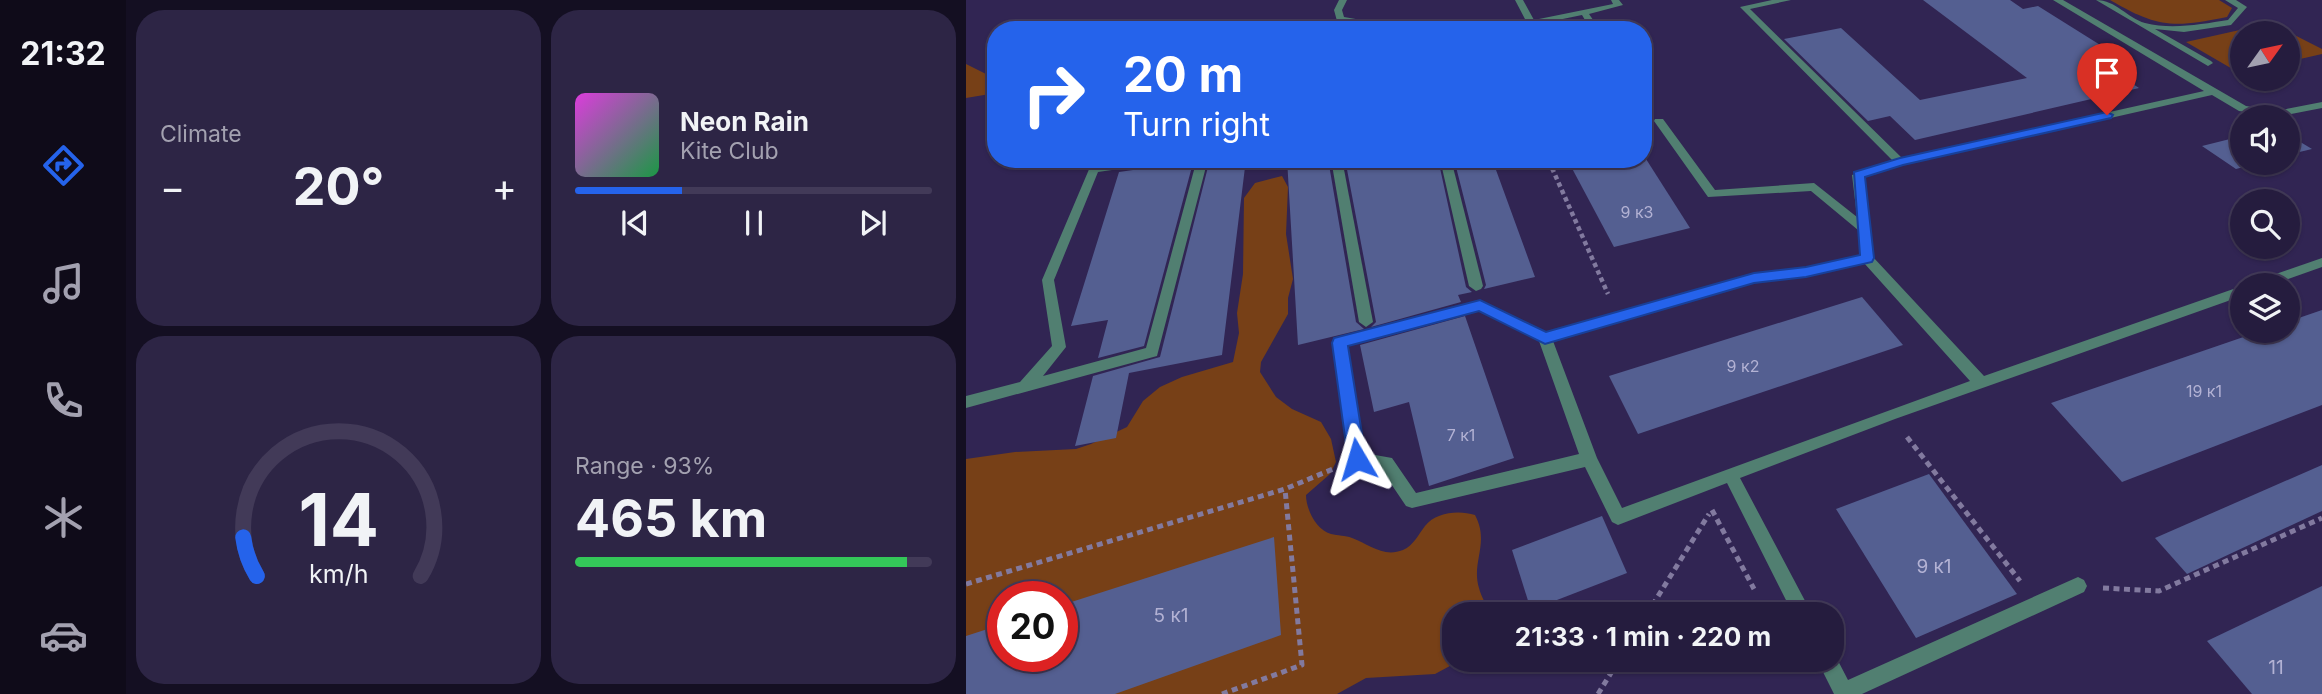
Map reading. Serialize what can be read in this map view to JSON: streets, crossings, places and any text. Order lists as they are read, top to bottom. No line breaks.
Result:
{"house_numbers":["9 к3","9 к2","19 к1","7 к1","9 к1","5 к1","11"],"north":"top right","page":{"tabs":"21:32","tile":["Climate",["Range · 93%","465 km"]],"turn":["20 m","Turn right"],"song":["Neon Rain","Kite Club"],"heat":["−","20°","+"],"limit":"20","trip":"21:33 · 1 min · 220 m","gauge":["14","km/h"]}}
